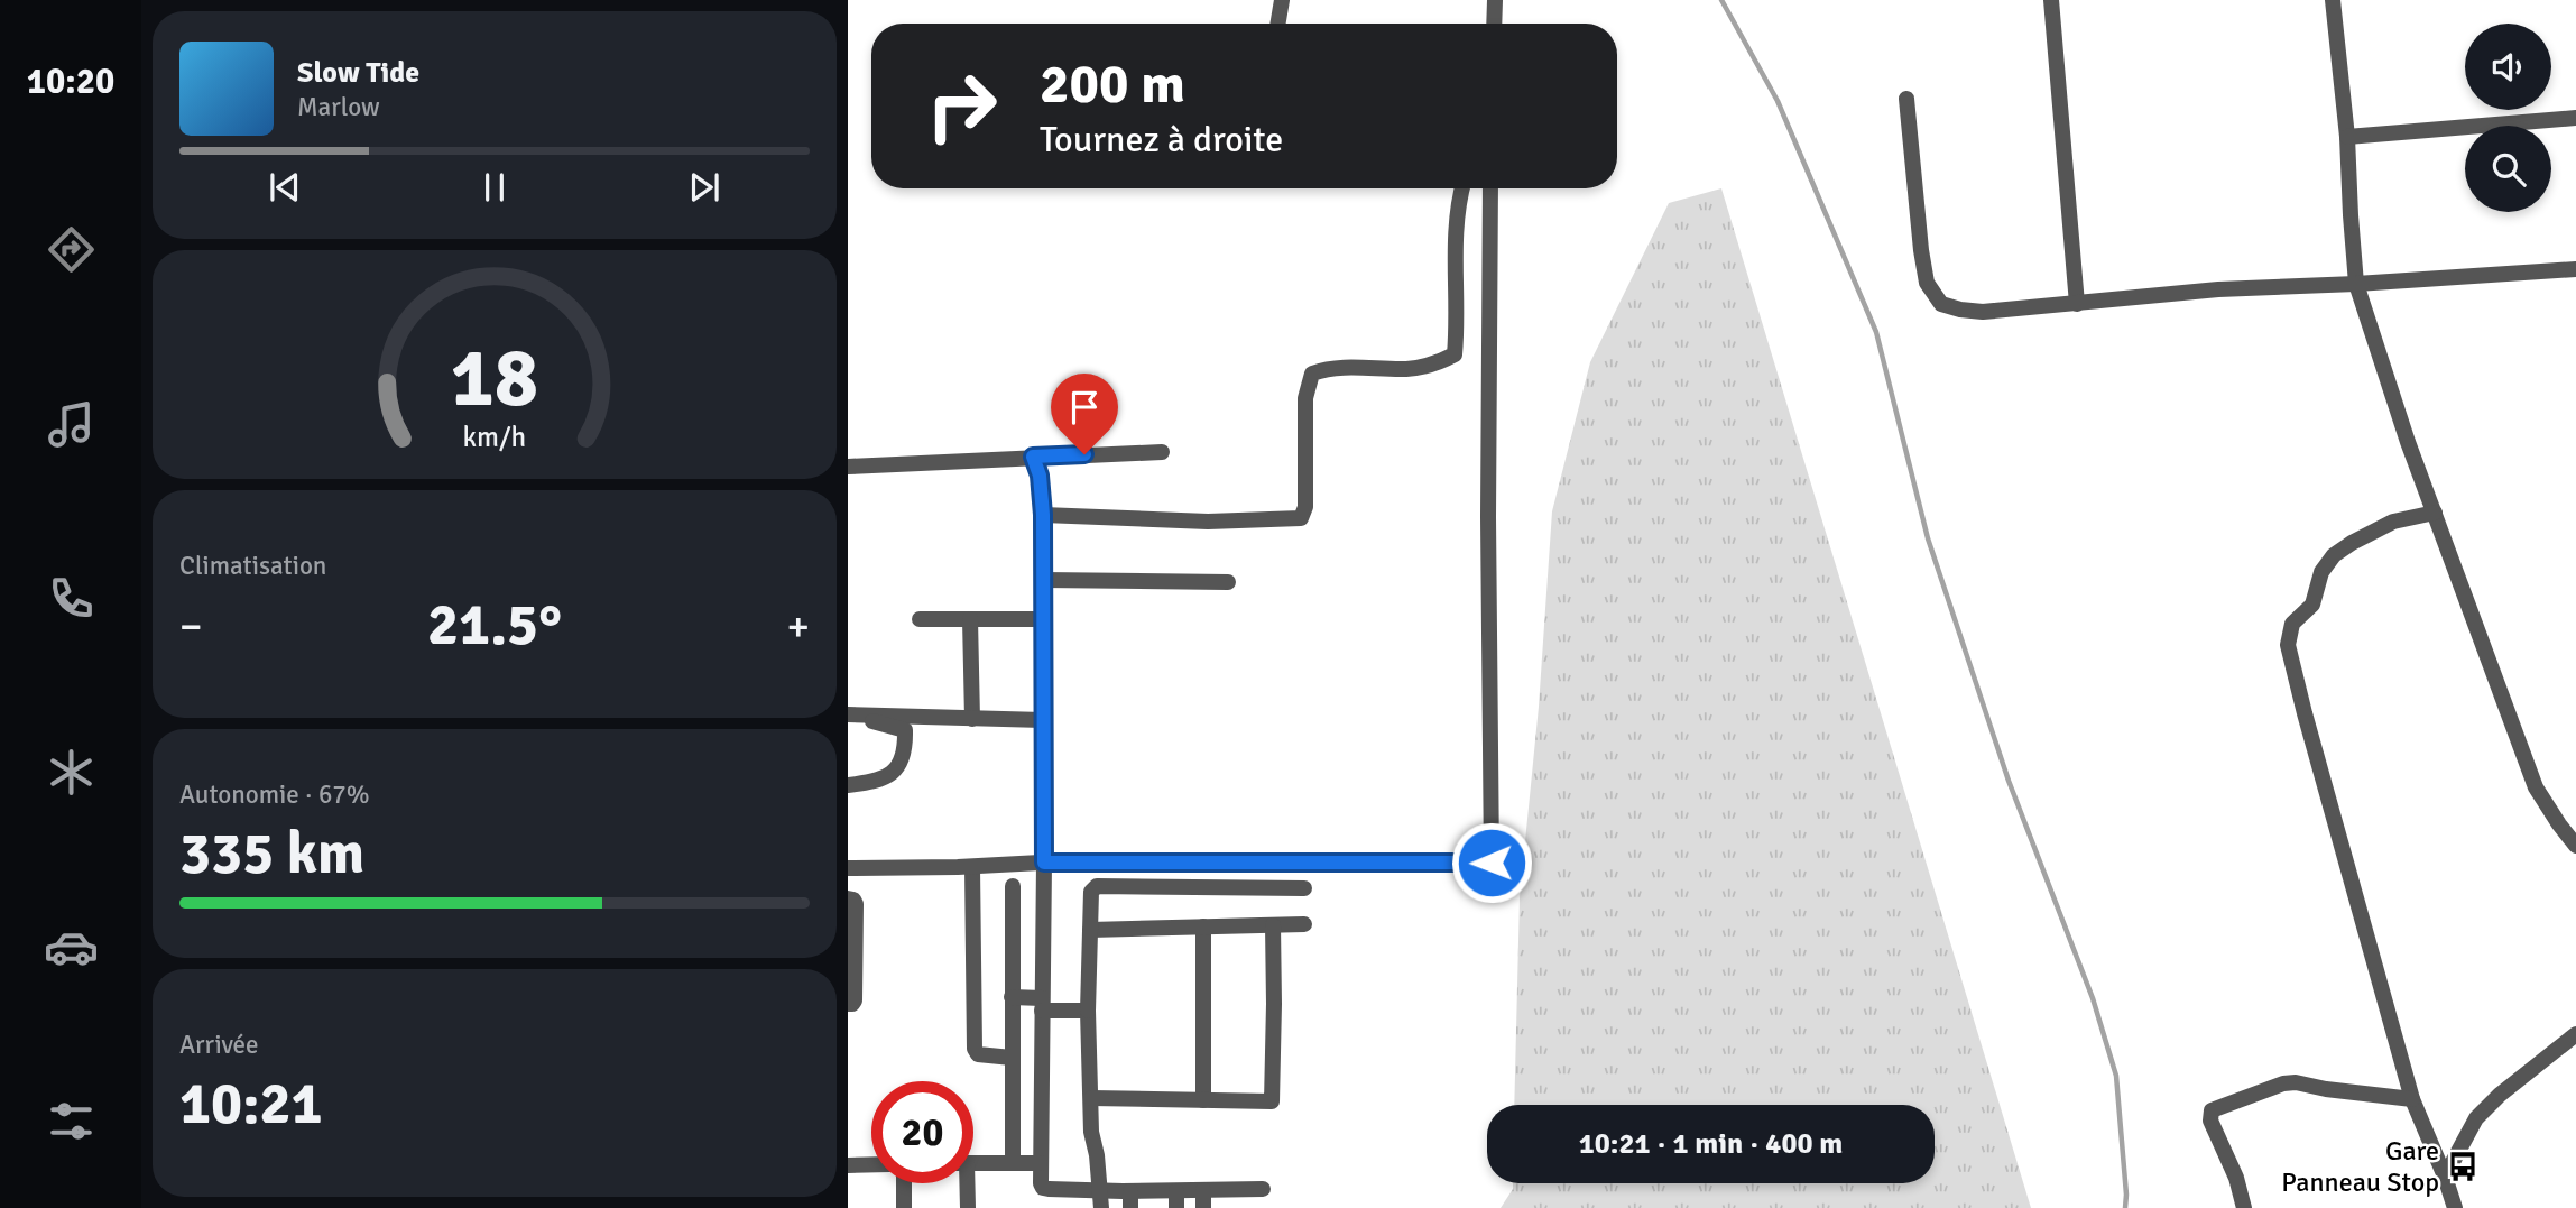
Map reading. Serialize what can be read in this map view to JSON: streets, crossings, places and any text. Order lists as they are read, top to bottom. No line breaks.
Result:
{"places":{"bus stop":["Gare Panneau Stop"]},"page":{"tabs":"10:20","turn":["200 m","Tournez à droite"],"song":["Slow Tide","Marlow"],"tile":["Climatisation",["Autonomie · 67%","335 km"],["Arrivée","10:21"]],"heat":["−","21.5°","+"],"limit":"20","trip":"10:21 · 1 min · 400 m","gauge":["18","km/h"]}}
